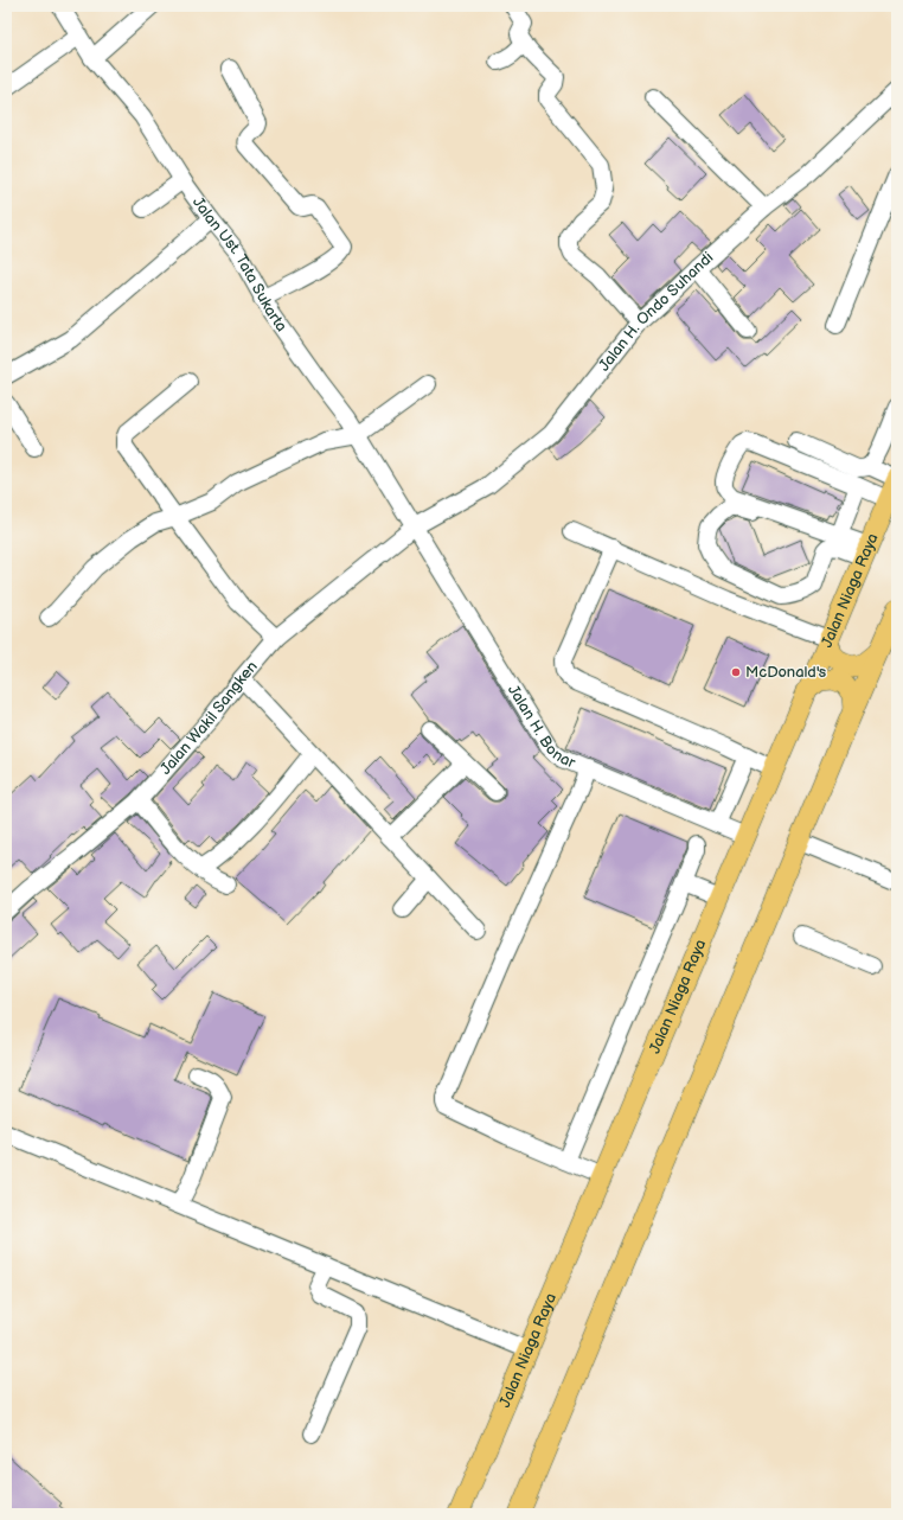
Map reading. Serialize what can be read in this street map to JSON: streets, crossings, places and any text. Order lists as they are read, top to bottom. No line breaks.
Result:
{"streets":{"main road":["Jalan Niaga Raya"],"street":["Jalan Ust. Tata Sukarta","Jalan H. Ondo Suhandi","Jalan Wakil Sangken","Jalan H. Bonar"]},"crossings":[["Jalan Ust. Tata Sukarta","Jalan H. Ondo Suhandi"],["Jalan Ust. Tata Sukarta","Jalan Wakil Sangken"],["Jalan Ust. Tata Sukarta","Jalan H. Bonar"],["Jalan H. Ondo Suhandi","Jalan Wakil Sangken"],["Jalan H. Ondo Suhandi","Jalan H. Bonar"],["Jalan Niaga Raya","Jalan H. Bonar"],["Jalan Wakil Sangken","Jalan H. Bonar"]],"places":["McDonald's"]}
